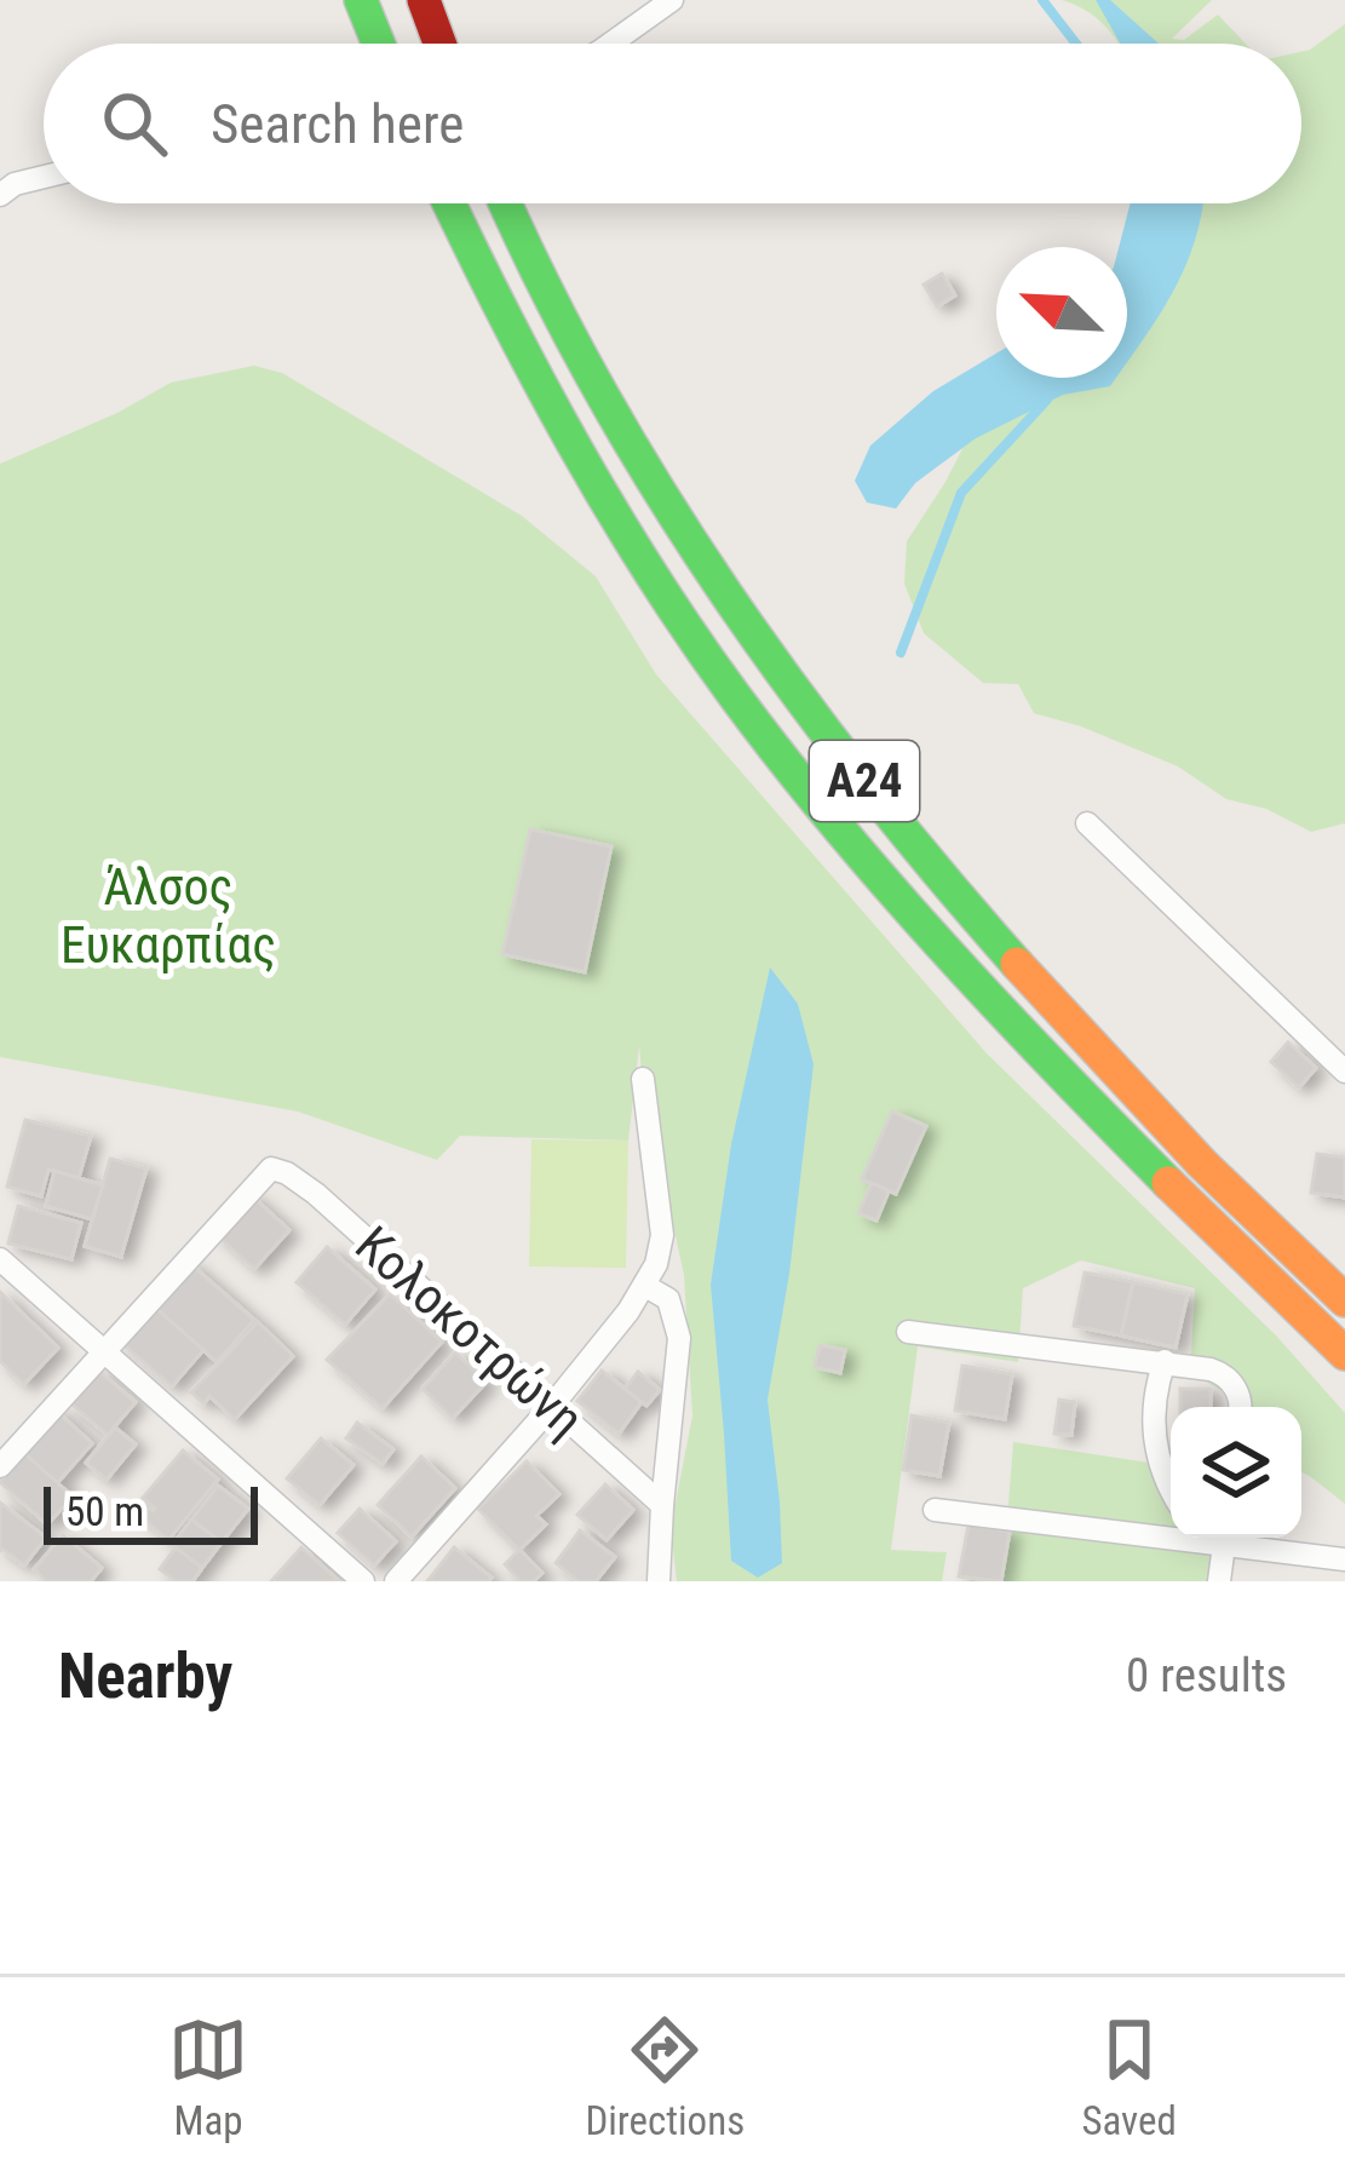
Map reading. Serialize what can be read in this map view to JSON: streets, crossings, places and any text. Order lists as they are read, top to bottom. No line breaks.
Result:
{"streets":{"highway":["Α24"],"street":["Κολοκοτρώνη"]},"parks":["Άλσος Ευκαρπίας"],"scale_bar":"50 m","north":"top left","page":{"search":"Search here","scale":"50 m","heading":["Nearby","0 results"],"nav":["Map","Directions","Saved"]}}
